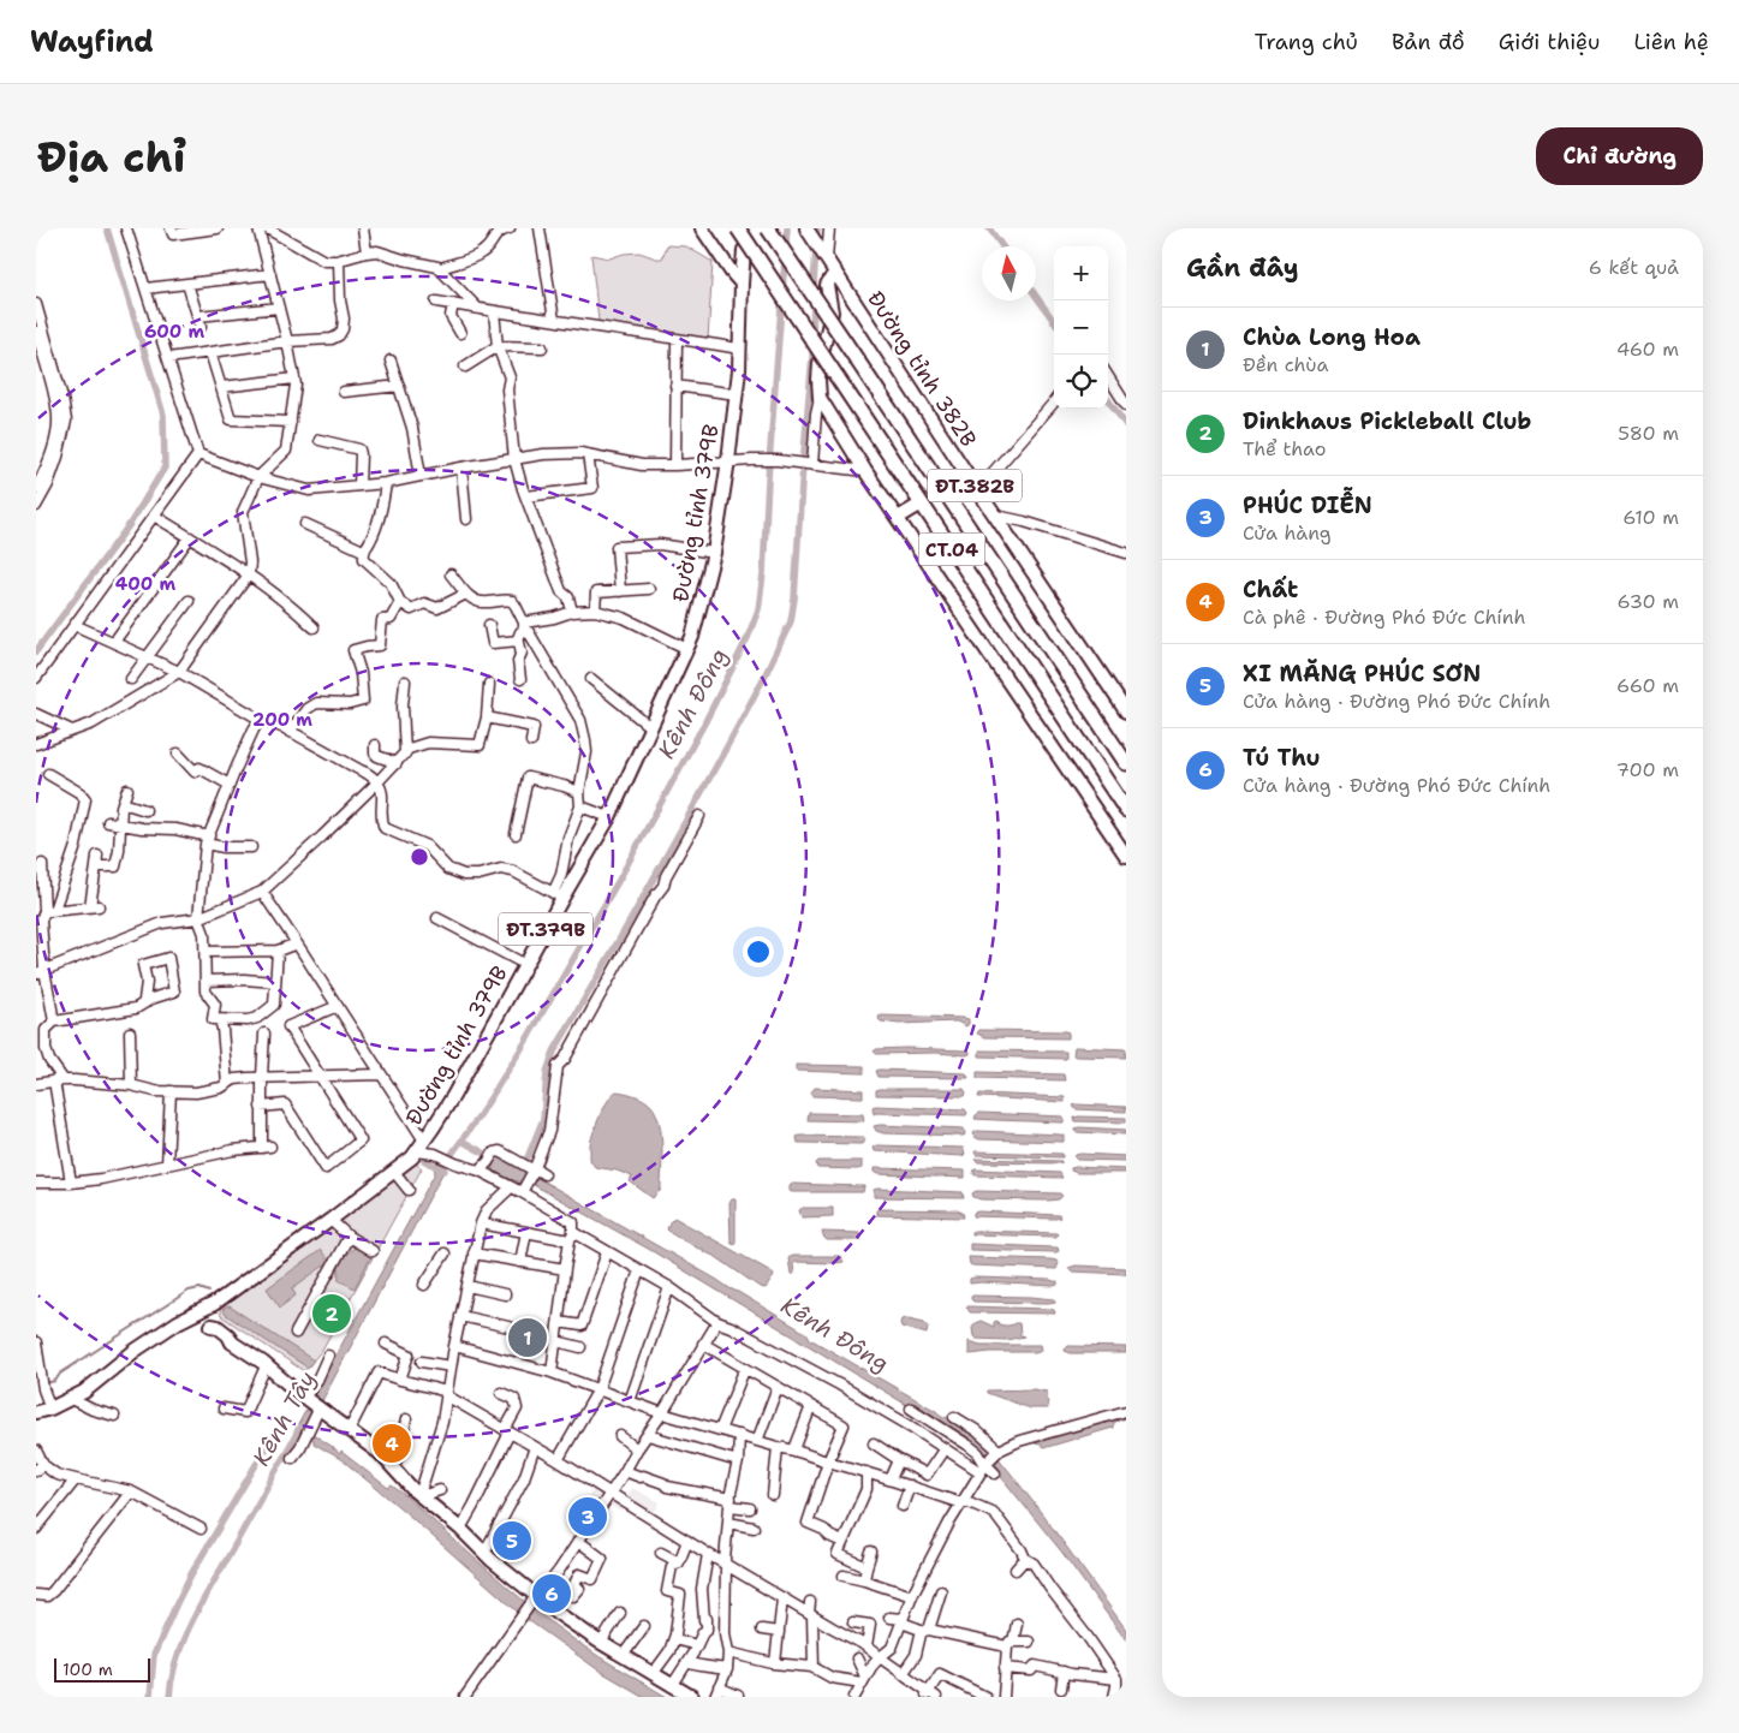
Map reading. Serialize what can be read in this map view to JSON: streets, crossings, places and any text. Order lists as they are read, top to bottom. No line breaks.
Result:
{"streets":{"highway":["CT.04"],"main road":["Đường tỉnh 382B","ĐT.382B","Đường tỉnh 379B","ĐT.379B"]},"water":["Kênh Đông","Kênh Tây"],"scale_bar":"100 m","north":"top","page":{"header":"Wayfind","nav":["Trang chủ","Bản đồ","Giới thiệu","Liên hệ"],"buttons":"Chỉ đường","title":"Địa chỉ","heading":["Gần đây","6 kết quả"],"map_buttons":["+","−"],"list":[{"mark":"1","name":"Chùa Long Hoa","note":"Đền chùa","value":"460 m"},{"mark":"2","name":"Dinkhaus Pickleball Club","note":"Thể thao","value":"580 m"},{"mark":"3","name":"PHÚC DIỄN","note":"Cửa hàng","value":"610 m"},{"mark":"4","name":"Chất","note":"Cà phê · Đường Phó Đức Chính","value":"630 m"},{"mark":"5","name":"XI MĂNG PHÚC SƠN","note":"Cửa hàng · Đường Phó Đức Chính","value":"660 m"},{"mark":"6","name":"Tú Thu","note":"Cửa hàng · Đường Phó Đức Chính","value":"700 m"}],"pins":["2","1","4","3","5","6"],"scale":"100 m"},"rings":["600 m","400 m","200 m"]}
